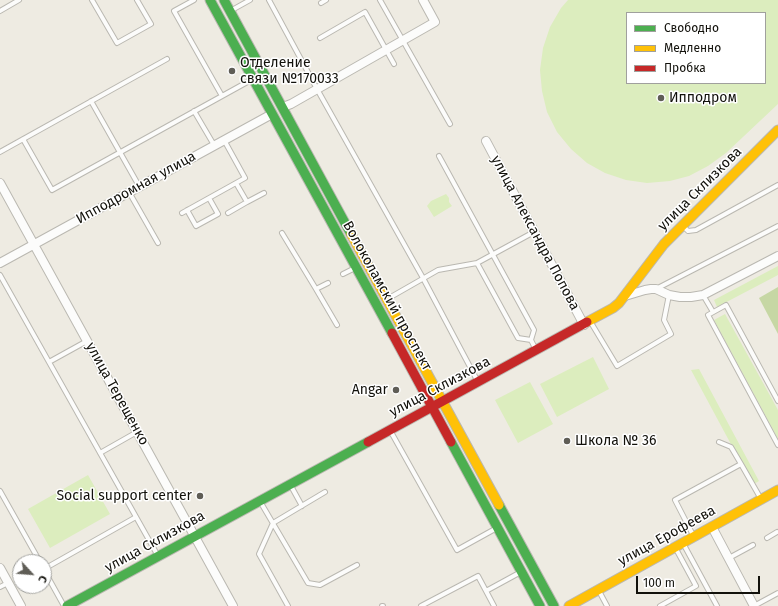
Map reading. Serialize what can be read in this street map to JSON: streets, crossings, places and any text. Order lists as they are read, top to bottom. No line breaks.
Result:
{"streets":{"main road":["улица Склизкова","Волоколамский проспект","улица Ерофеева"],"street":["Ипподромная улица","улица Александра Попова","улица Терещенко"]},"crossings":[["Ипподромная улица","Волоколамский проспект"],["Ипподромная улица","улица Терещенко"],["улица Склизкова","улица Александра Попова"],["улица Склизкова","Волоколамский проспект"],["улица Склизкова","улица Терещенко"]],"places":["Отделение связи №170033","Ипподром","Angar","Школа № 36","Social support center"],"legend":["Свободно","Медленно","Пробка"],"scale_bar":"100 m","north":"bottom right"}
